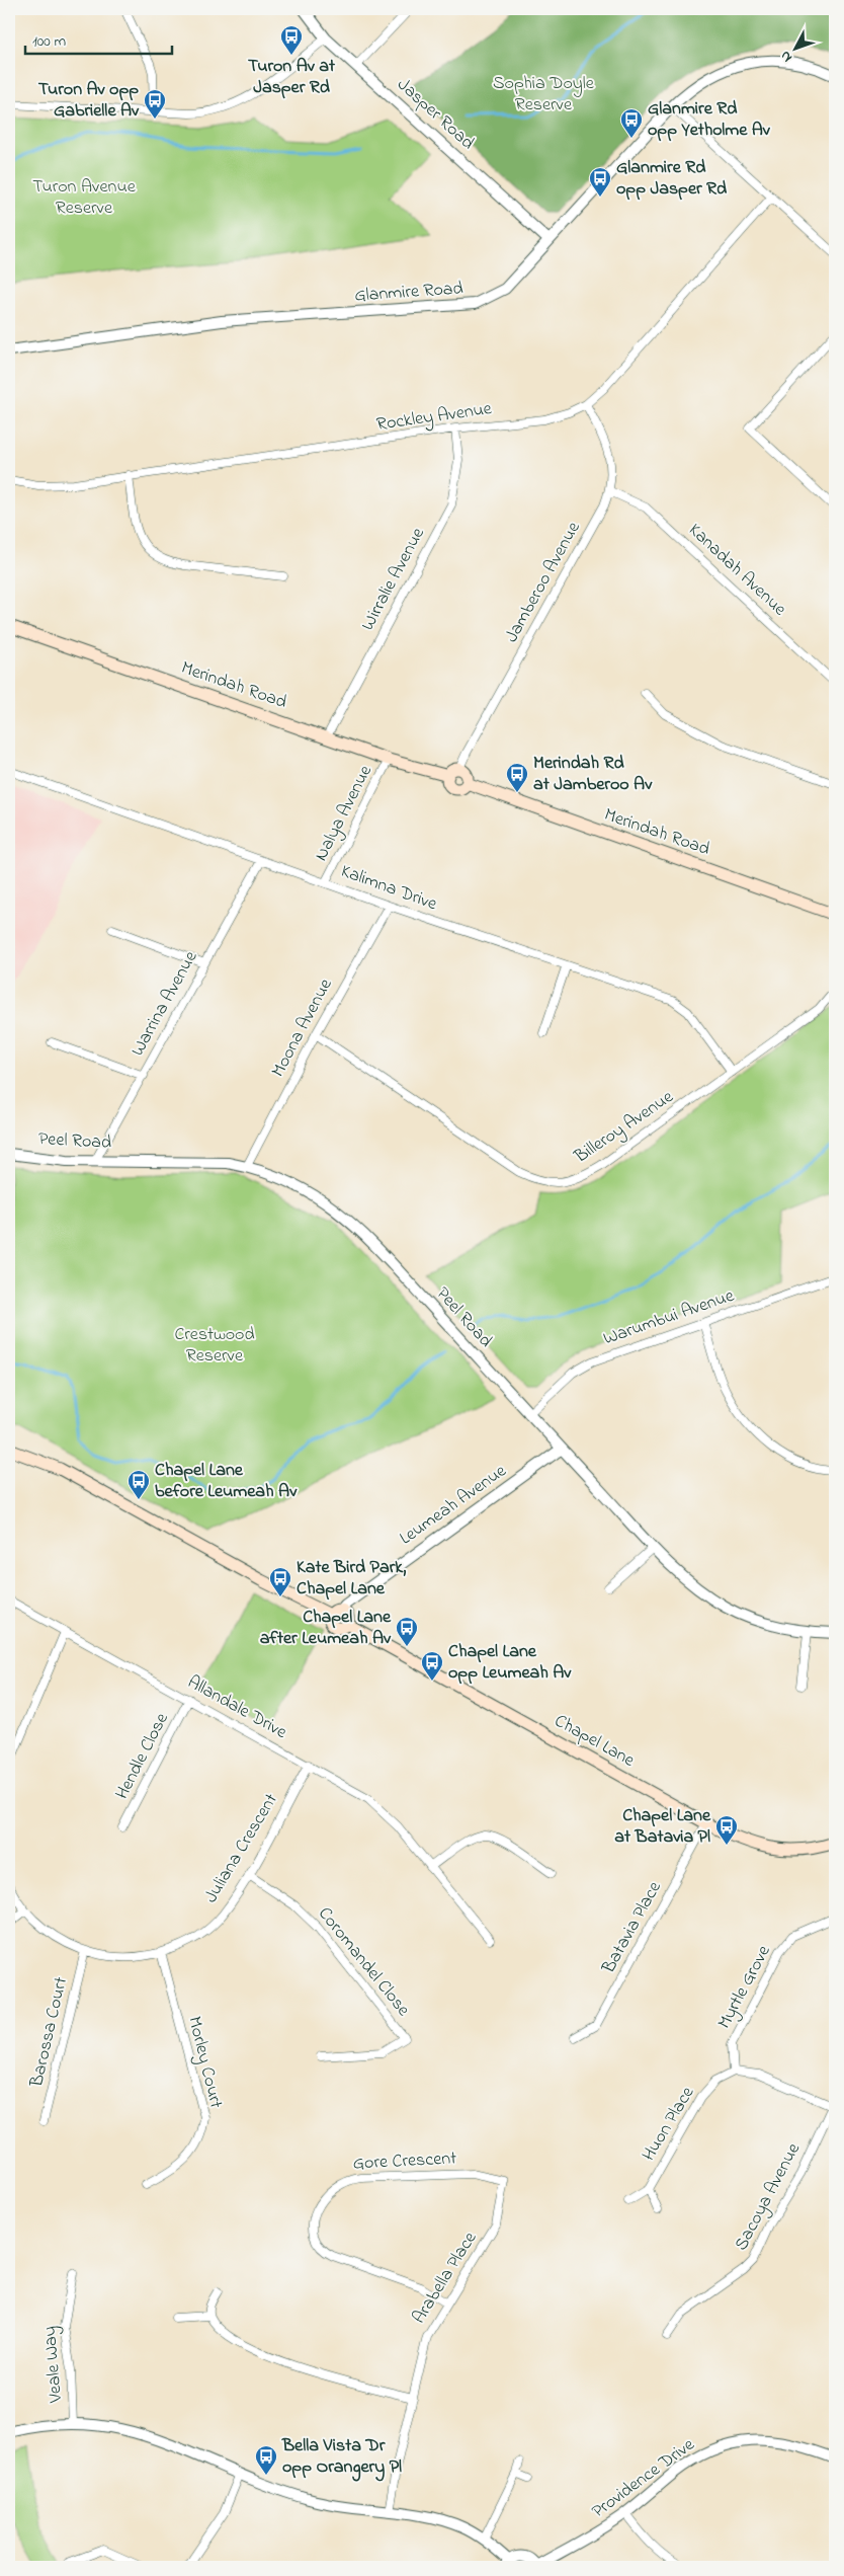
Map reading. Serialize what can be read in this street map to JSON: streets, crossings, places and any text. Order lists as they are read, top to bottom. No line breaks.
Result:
{"streets":{"main road":["Merindah Road","Chapel Lane"],"street":["Jasper Road","Glanmire Road","Rockley Avenue","Kanadah Avenue","Wirralie Avenue","Jamberoo Avenue","Nalya Avenue","Kalimna Drive","Warrina Avenue","Moona Avenue","Billeroy Avenue","Peel Road","Warumbui Avenue","Leumeah Avenue","Allandale Drive","Hendle Close","Juliana Crescent","Batavia Place","Coromandel Close","Myrtle Grove","Barossa Court","Morley Court","Huon Place","Gore Crescent","Sacoya Avenue","Arabella Place","Veale Way","Providence Drive"]},"crossings":[["Jasper Road","Glanmire Road"],["Rockley Avenue","Wirralie Avenue"],["Rockley Avenue","Jamberoo Avenue"],["Kanadah Avenue","Jamberoo Avenue"],["Wirralie Avenue","Merindah Road"],["Jamberoo Avenue","Merindah Road"],["Merindah Road","Nalya Avenue"],["Nalya Avenue","Kalimna Drive"],["Kalimna Drive","Warrina Avenue"],["Kalimna Drive","Moona Avenue"],["Kalimna Drive","Billeroy Avenue"],["Warrina Avenue","Peel Road"],["Moona Avenue","Billeroy Avenue"],["Moona Avenue","Peel Road"],["Peel Road","Warumbui Avenue"],["Peel Road","Leumeah Avenue"],["Leumeah Avenue","Chapel Lane"],["Allandale Drive","Hendle Close"],["Allandale Drive","Juliana Crescent"],["Chapel Lane","Batavia Place"],["Juliana Crescent","Coromandel Close"],["Juliana Crescent","Barossa Court"],["Juliana Crescent","Morley Court"],["Myrtle Grove","Huon Place"],["Gore Crescent","Arabella Place"]],"parks":["Sophia Doyle Reserve","Turon Avenue Reserve","Crestwood Reserve"],"places":{"bus stop":["Turon Av at Jasper Rd","Turon Av opp Gabrielle Av","Glanmire Rd opp Yetholme Av","Glanmire Rd opp Jasper Rd","Merindah Rd at Jamberoo Av","Chapel Lane before Leumeah Av","Kate Bird Park, Chapel Lane","Chapel Lane after Leumeah Av","Chapel Lane opp Leumeah Av","Chapel Lane at Batavia Pl","Bella Vista Dr opp Orangery Pl"]},"scale_bar":"100 m","north":"bottom left"}
